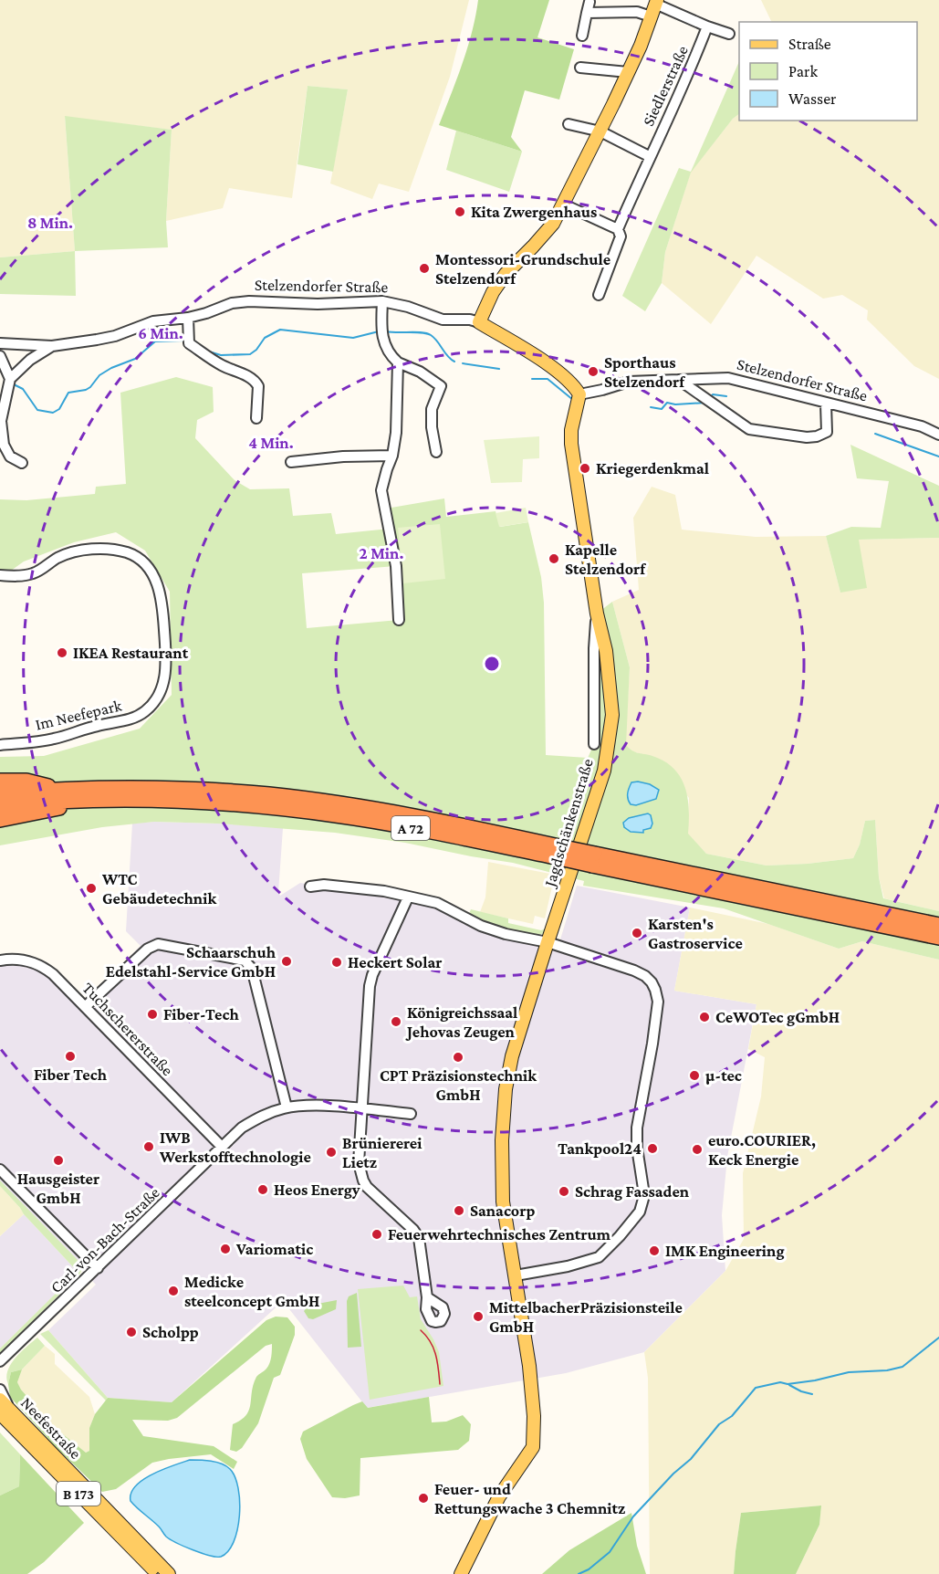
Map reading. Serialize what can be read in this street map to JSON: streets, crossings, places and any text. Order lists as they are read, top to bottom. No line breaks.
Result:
{"streets":{"highway":["A 72"],"main road":["Stelzendorfer Straße","Jagdschänkenstraße","Neefestraße","B 173"],"street":["Siedlerstraße","Im Neefepark","Tuchschererstraße","Carl-von-Bach-Straße"]},"crossings":[["Stelzendorfer Straße","Jagdschänkenstraße"],["Tuchschererstraße","Carl-von-Bach-Straße"]],"places":["Kita Zwergenhaus","Montessori-Grundschule Stelzendorf","Sporthaus Stelzendorf","Kriegerdenkmal","Kapelle Stelzendorf","IKEA Restaurant","WTC Gebäudetechnik","Karsten's Gastroservice","Schaarschuh Edelstahl-Service GmbH","Heckert Solar","Fiber-Tech","CeWOTec gGmbH","Königreichssaal Jehovas Zeugen","Fiber Tech","CPT Präzisionstechnik GmbH","µ-tec","IWB Werkstofftechnologie","Tankpool24","euro.COURIER, Keck Energie","Brüniererei Lietz","Hausgeister GmbH","Heos Energy","Schrag Fassaden","Sanacorp","Feuerwehrtechnisches Zentrum","Variomatic","IMK Engineering","Medicke steelconcept GmbH","MittelbacherPräzisionsteile GmbH","Scholpp","Feuer- und Rettungswache 3 Chemnitz"],"legend":["Straße","Park","Wasser"],"rings":["8 Min.","6 Min.","4 Min.","2 Min."]}
